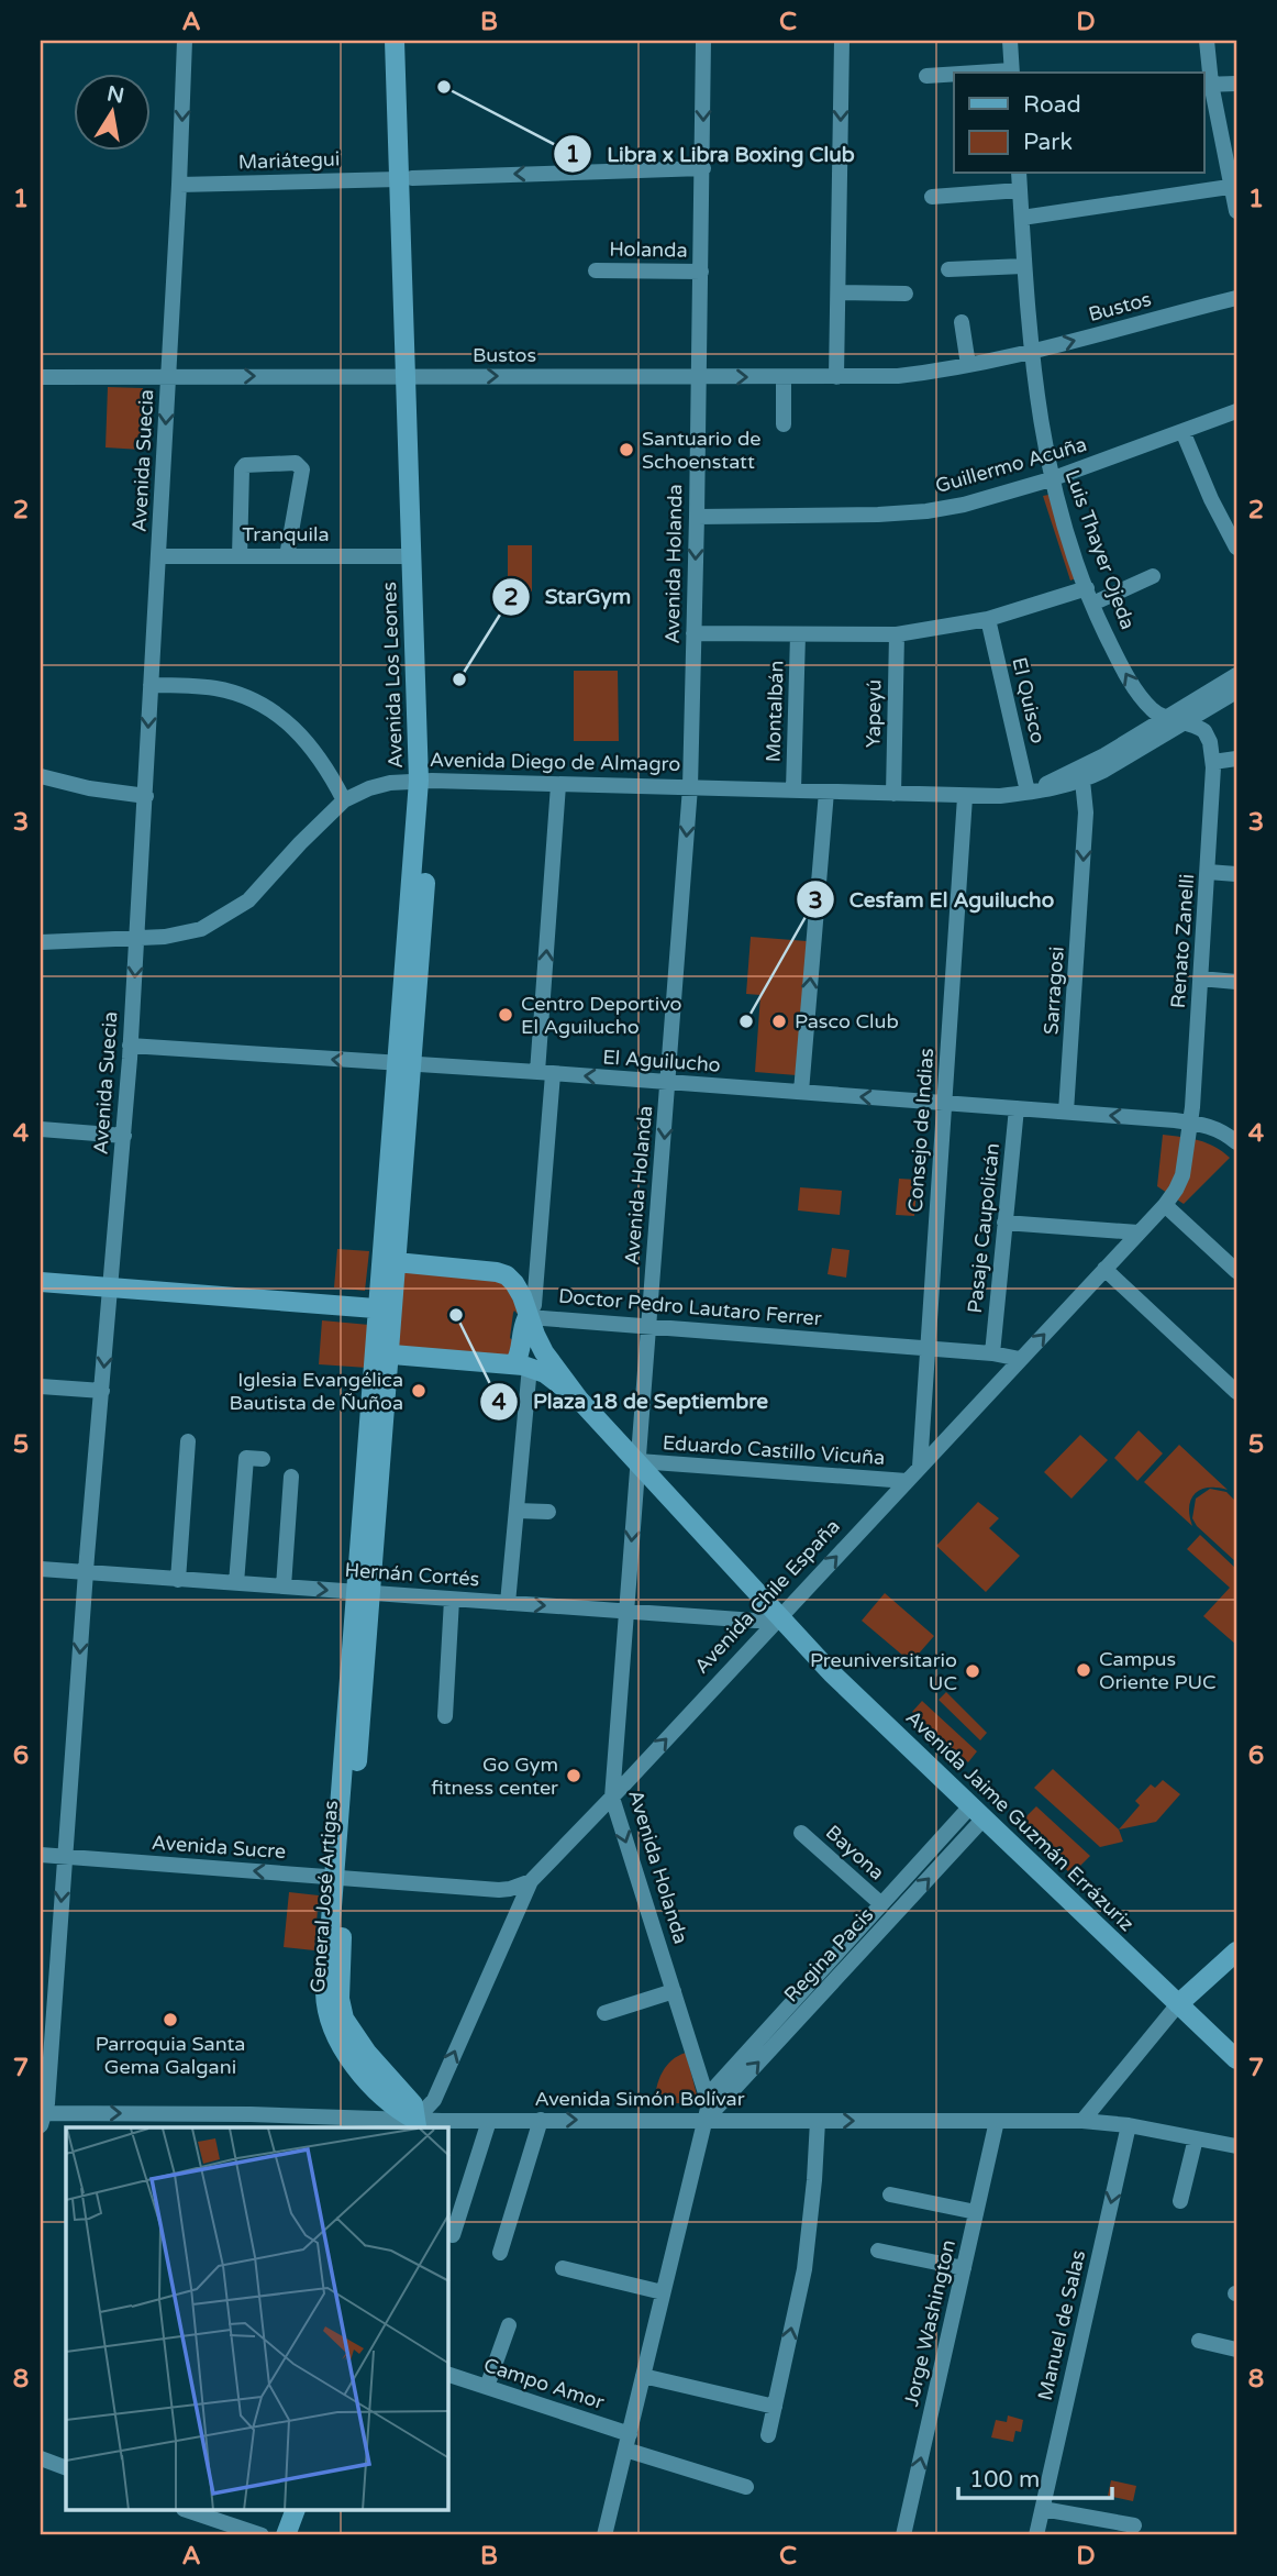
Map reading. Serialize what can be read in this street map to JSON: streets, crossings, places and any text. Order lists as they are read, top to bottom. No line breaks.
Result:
{"streets":{"main road":["Avenida Los Leones","Avenida Jaime Guzmán Errázuriz","General José Artigas"],"street":["Mariátegui","Holanda","Bustos","Avenida Suecia","Guillermo Acuña","Tranquila","Luis Thayer Ojeda","Avenida Holanda","El Quisco","Montalbán","Yapeyú","Avenida Diego de Almagro","Renato Zanelli","Sarragosi","El Aguilucho","Consejo de Indias","Pasaje Caupolicán","Doctor Pedro Lautaro Ferrer","Eduardo Castillo Vicuña","Hernán Cortés","Avenida Chile España","Avenida Sucre","Bayona","Regina Pacis","Avenida Simón Bolívar","Jorge Washington","Manuel de Salas","Campo Amor"]},"crossings":[["Mariátegui","Avenida Suecia"],["Mariátegui","Avenida Holanda"],["Mariátegui","Avenida Los Leones"],["Holanda","Avenida Holanda"],["Bustos","Avenida Suecia"],["Bustos","Luis Thayer Ojeda"],["Bustos","Avenida Holanda"],["Bustos","Avenida Los Leones"],["Avenida Suecia","Tranquila"],["Avenida Suecia","Avenida Diego de Almagro"],["Avenida Suecia","El Aguilucho"],["Avenida Suecia","Hernán Cortés"],["Avenida Suecia","Avenida Sucre"],["Avenida Suecia","Avenida Simón Bolívar"],["Guillermo Acuña","Luis Thayer Ojeda"],["Guillermo Acuña","Avenida Holanda"],["Tranquila","Avenida Los Leones"],["Luis Thayer Ojeda","Avenida Diego de Almagro"],["Avenida Holanda","Avenida Diego de Almagro"],["Avenida Holanda","El Aguilucho"],["Avenida Holanda","Doctor Pedro Lautaro Ferrer"],["Avenida Holanda","Eduardo Castillo Vicuña"],["Avenida Holanda","Hernán Cortés"],["Avenida Holanda","Avenida Chile España"],["Avenida Holanda","Avenida Jaime Guzmán Errázuriz"],["Avenida Holanda","Regina Pacis"],["Avenida Holanda","Avenida Simón Bolívar"],["Avenida Holanda","Campo Amor"],["Avenida Los Leones","Avenida Diego de Almagro"],["Avenida Los Leones","El Aguilucho"],["Avenida Los Leones","General José Artigas"],["El Quisco","Avenida Diego de Almagro"],["Montalbán","Avenida Diego de Almagro"],["Yapeyú","Avenida Diego de Almagro"],["Avenida Diego de Almagro","Sarragosi"],["Avenida Diego de Almagro","Consejo de Indias"],["Renato Zanelli","El Aguilucho"],["Renato Zanelli","Avenida Chile España"],["Sarragosi","El Aguilucho"],["El Aguilucho","Consejo de Indias"],["El Aguilucho","Pasaje Caupolicán"],["El Aguilucho","Avenida Chile España"],["Consejo de Indias","Doctor Pedro Lautaro Ferrer"],["Consejo de Indias","Avenida Chile España"],["Pasaje Caupolicán","Doctor Pedro Lautaro Ferrer"],["Doctor Pedro Lautaro Ferrer","Avenida Chile España"],["Doctor Pedro Lautaro Ferrer","Avenida Jaime Guzmán Errázuriz"],["Eduardo Castillo Vicuña","Avenida Chile España"],["Eduardo Castillo Vicuña","Avenida Jaime Guzmán Errázuriz"],["Hernán Cortés","Avenida Chile España"],["Hernán Cortés","Avenida Jaime Guzmán Errázuriz"],["Hernán Cortés","General José Artigas"],["Avenida Chile España","Avenida Jaime Guzmán Errázuriz"],["Avenida Chile España","Avenida Sucre"],["Avenida Chile España","General José Artigas"],["Avenida Chile España","Avenida Simón Bolívar"],["Avenida Jaime Guzmán Errázuriz","Regina Pacis"],["Avenida Sucre","General José Artigas"],["Bayona","Regina Pacis"],["General José Artigas","Avenida Simón Bolívar"],["Regina Pacis","Avenida Simón Bolívar"],["Avenida Simón Bolívar","Jorge Washington"],["Avenida Simón Bolívar","Manuel de Salas"]],"one_way":["Mariátegui","Bustos","Avenida Suecia","Sarragosi","El Aguilucho","Avenida Chile España","Avenida Sucre","Jorge Washington","Manuel de Salas"],"places":["Libra x Libra Boxing Club","Santuario de Schoenstatt","StarGym","Centro Deportivo El Aguilucho","Cesfam El Aguilucho","Pasco Club","Plaza 18 de Septiembre","Iglesia Evangélica Bautista de Ñuñoa","Campus Oriente PUC","Preuniversitario UC","Go Gym fitness center","Parroquia Santa Gema Galgani"],"legend":["Road","Park"],"scale_bar":"100 m","north":"top","grid":{"columns":["A","B","C","D"],"rows":["1","2","3","4","5","6","7","8"]}}
